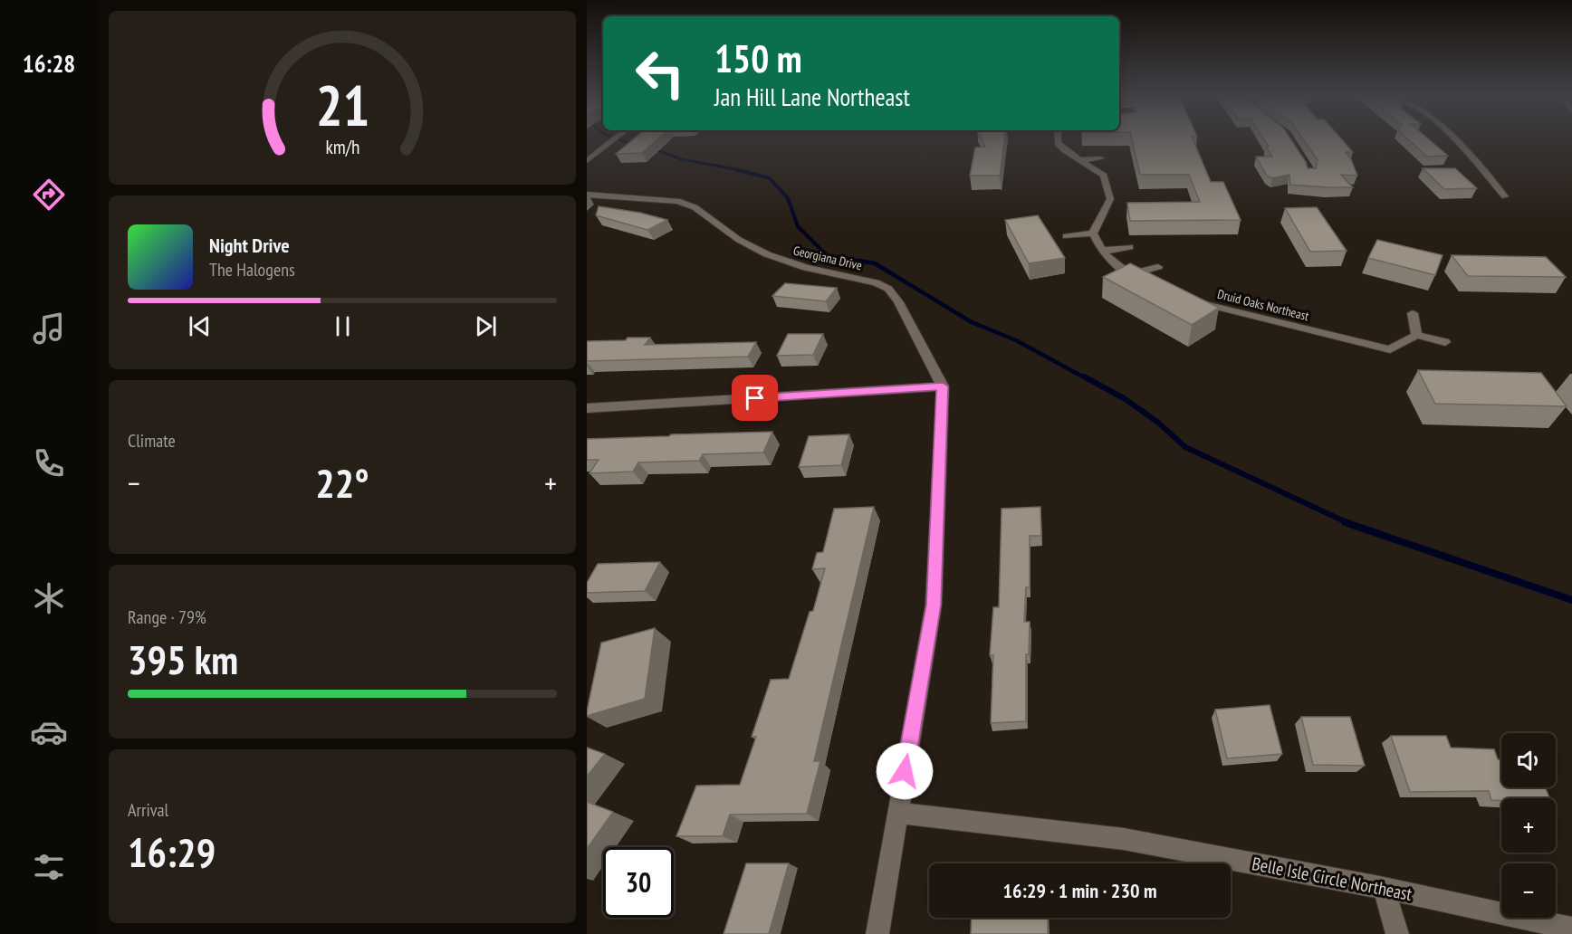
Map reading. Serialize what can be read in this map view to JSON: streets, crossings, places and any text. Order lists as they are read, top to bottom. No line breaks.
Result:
{"streets":{"street":["Georgiana Drive","Druid Oaks Northeast","Belle Isle Circle Northeast"]},"page":{"tabs":"16:28","turn":["150 m","Jan Hill Lane Northeast"],"song":["Night Drive","The Halogens"],"tile":["Climate",["Range · 79%","395 km"],["Arrival","16:29"]],"heat":["−","22°","+"],"map_buttons":["+","−"],"limit":"30","trip":"16:29 · 1 min · 230 m","gauge":["21","km/h"]}}
